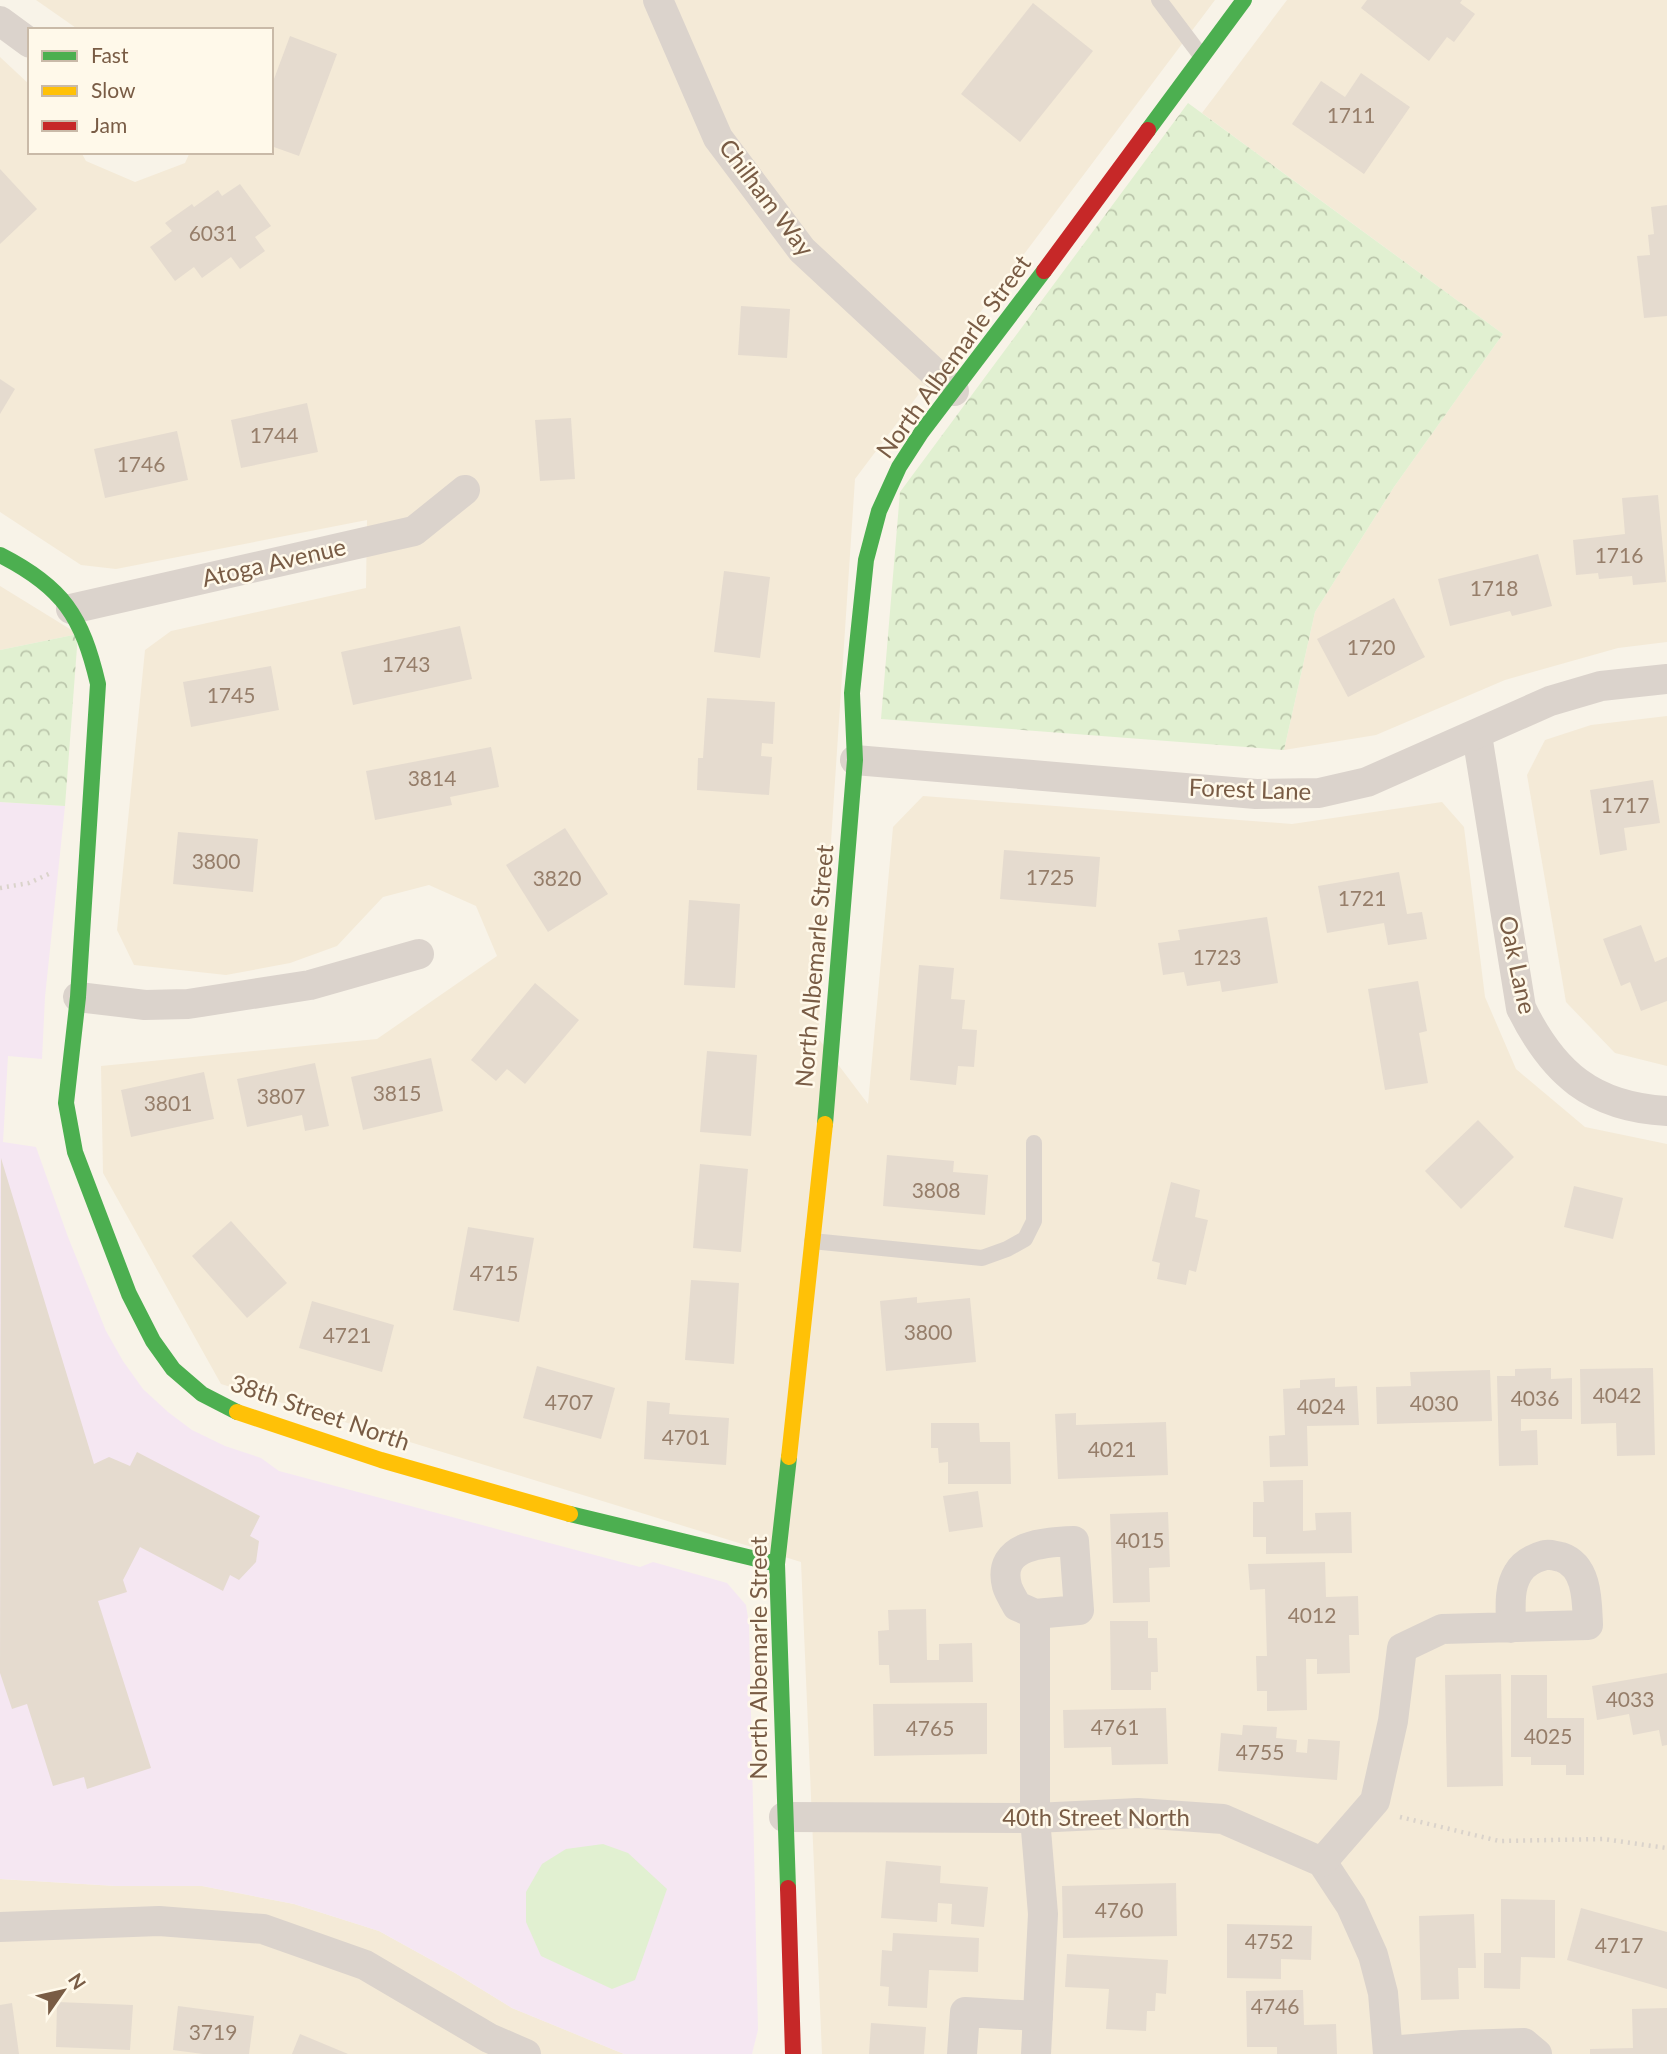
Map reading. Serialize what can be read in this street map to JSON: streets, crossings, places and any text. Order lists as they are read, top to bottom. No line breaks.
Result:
{"streets":{"street":["Chilham Way","North Albemarle Street","Atoga Avenue","Forest Lane","Oak Lane","38th Street North","40th Street North"]},"crossings":[["Chilham Way","North Albemarle Street"],["North Albemarle Street","Forest Lane"],["North Albemarle Street","38th Street North"],["North Albemarle Street","40th Street North"],["Atoga Avenue","38th Street North"],["Forest Lane","Oak Lane"]],"house_numbers":["1711","6031","1744","1746","1716","1718","1720","1743","1745","3814","1717","3800","1725","3820","1721","1723","3815","3807","3801","3808","4715","3800","4721","4042","4036","4707","4030","4024","4701","4021","4015","4012","4033","4761","4765","4025","4755","4760","4752","4717","4746","3719"],"legend":["Fast","Slow","Jam"],"north":"top right"}
